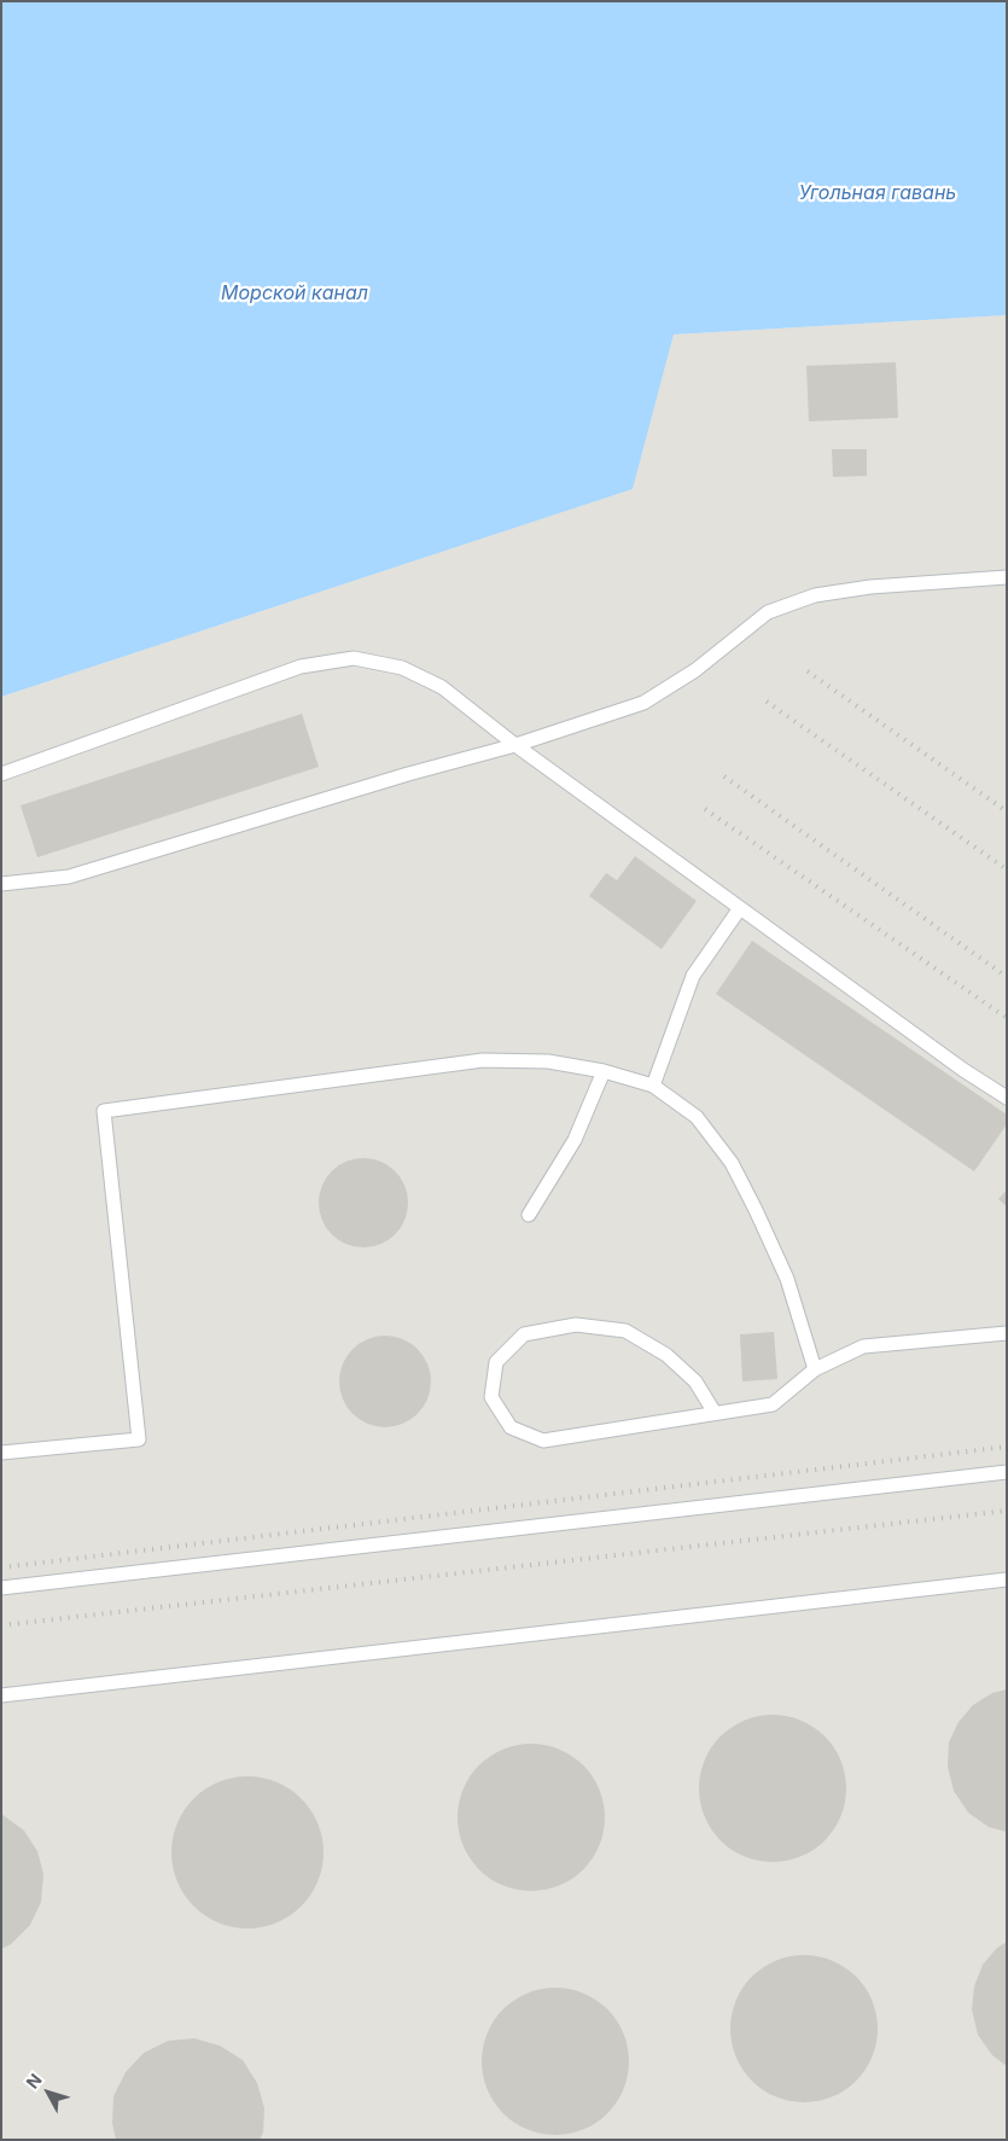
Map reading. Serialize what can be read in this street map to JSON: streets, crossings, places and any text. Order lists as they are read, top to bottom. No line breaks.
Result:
{"water":["Угольная гавань","Морской канал"],"north":"top left"}
